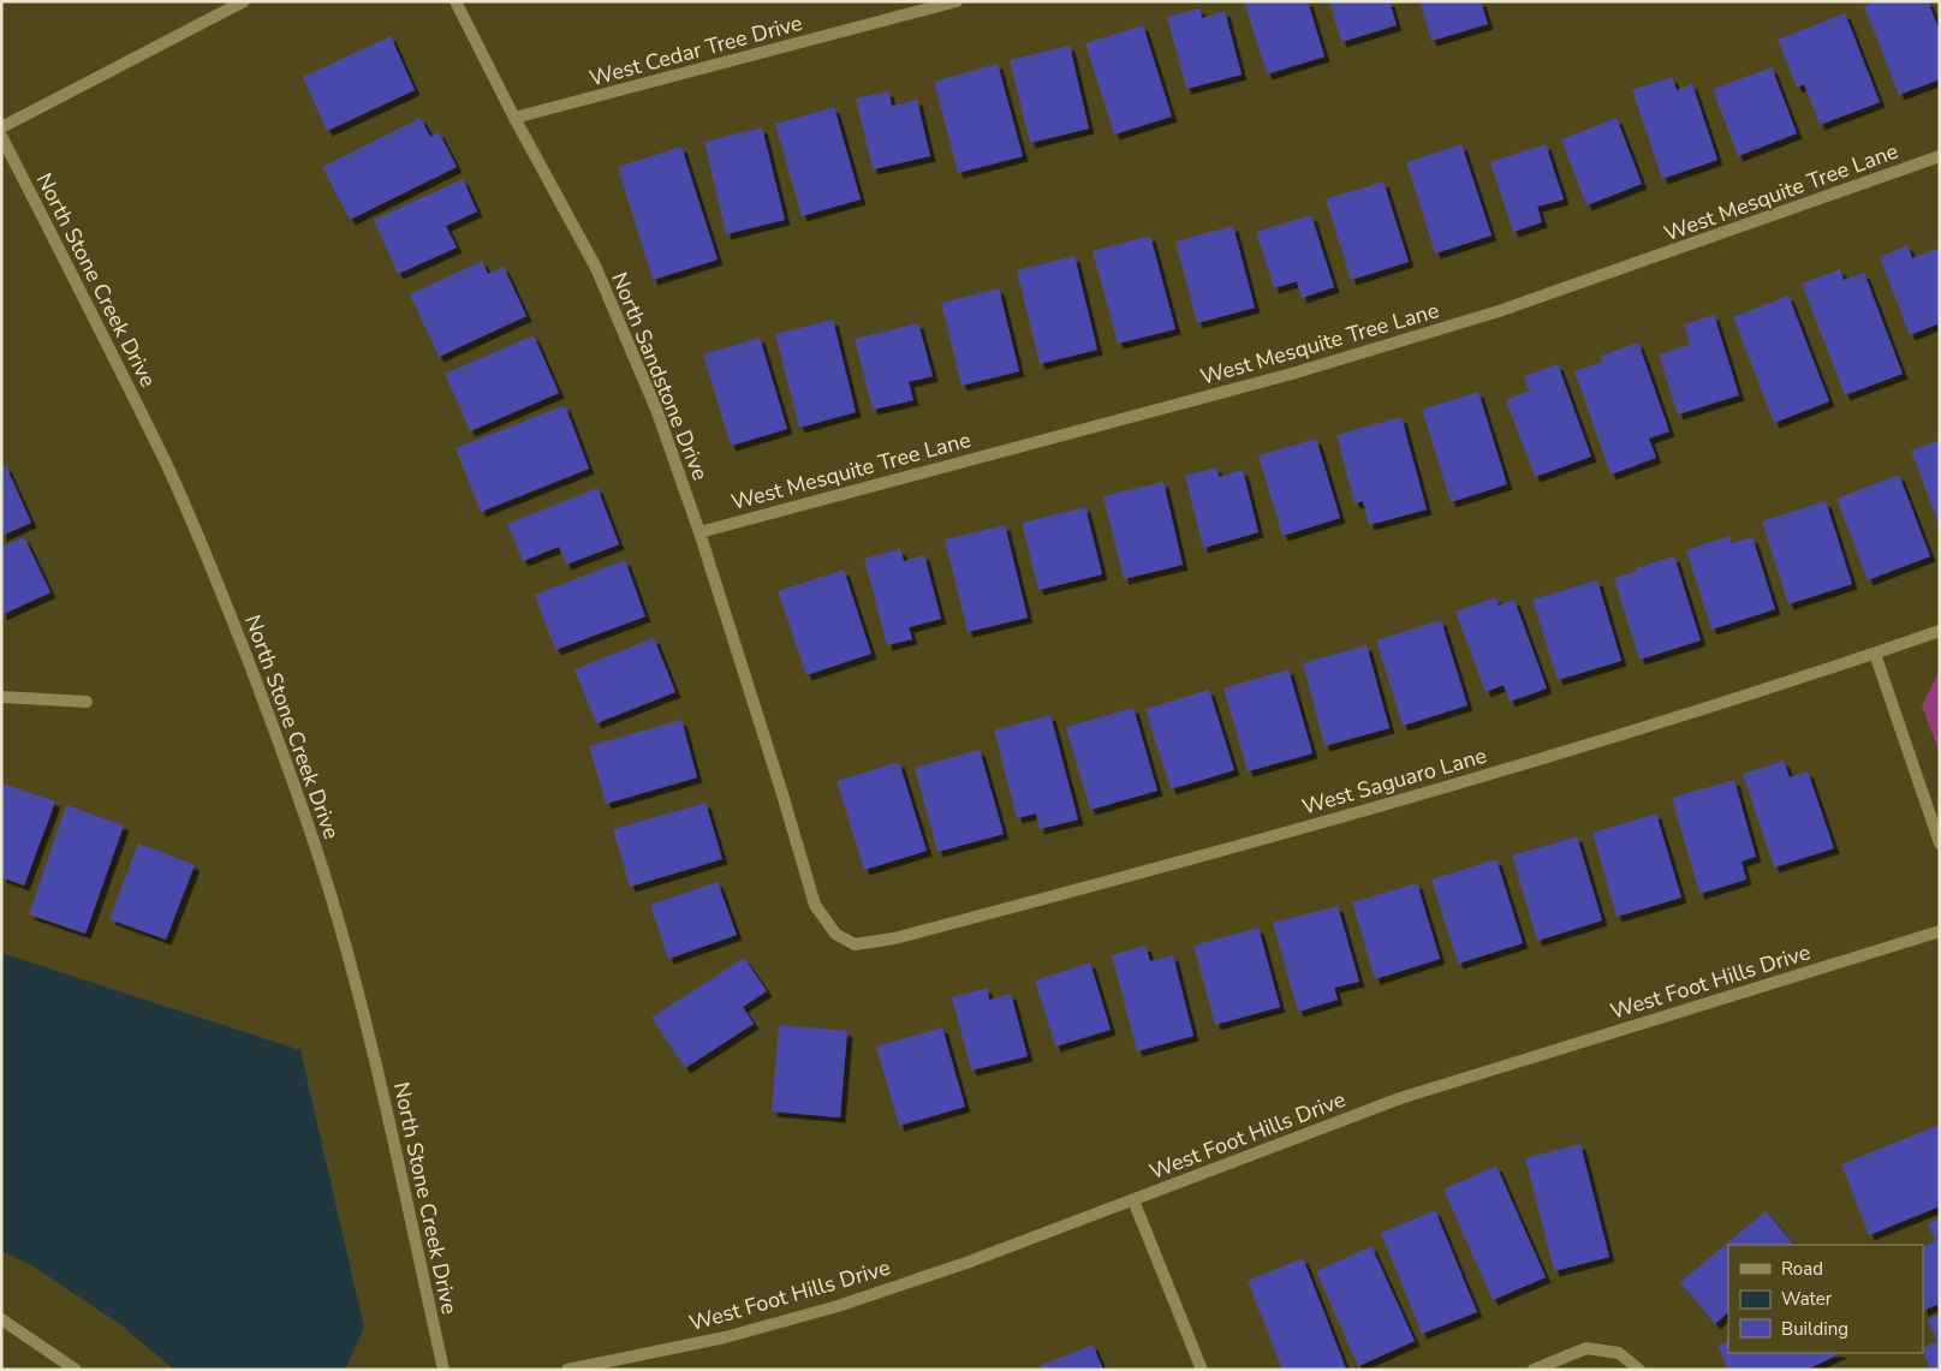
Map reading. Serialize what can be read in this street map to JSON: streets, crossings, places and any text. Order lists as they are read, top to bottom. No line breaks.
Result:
{"streets":{"street":["West Cedar Tree Drive","West Mesquite Tree Lane","North Stone Creek Drive","North Sandstone Drive","West Saguaro Lane","West Foot Hills Drive"]},"crossings":[["West Cedar Tree Drive","North Sandstone Drive"],["West Mesquite Tree Lane","North Sandstone Drive"],["North Sandstone Drive","West Saguaro Lane"]],"legend":["Road","Water","Building"]}
